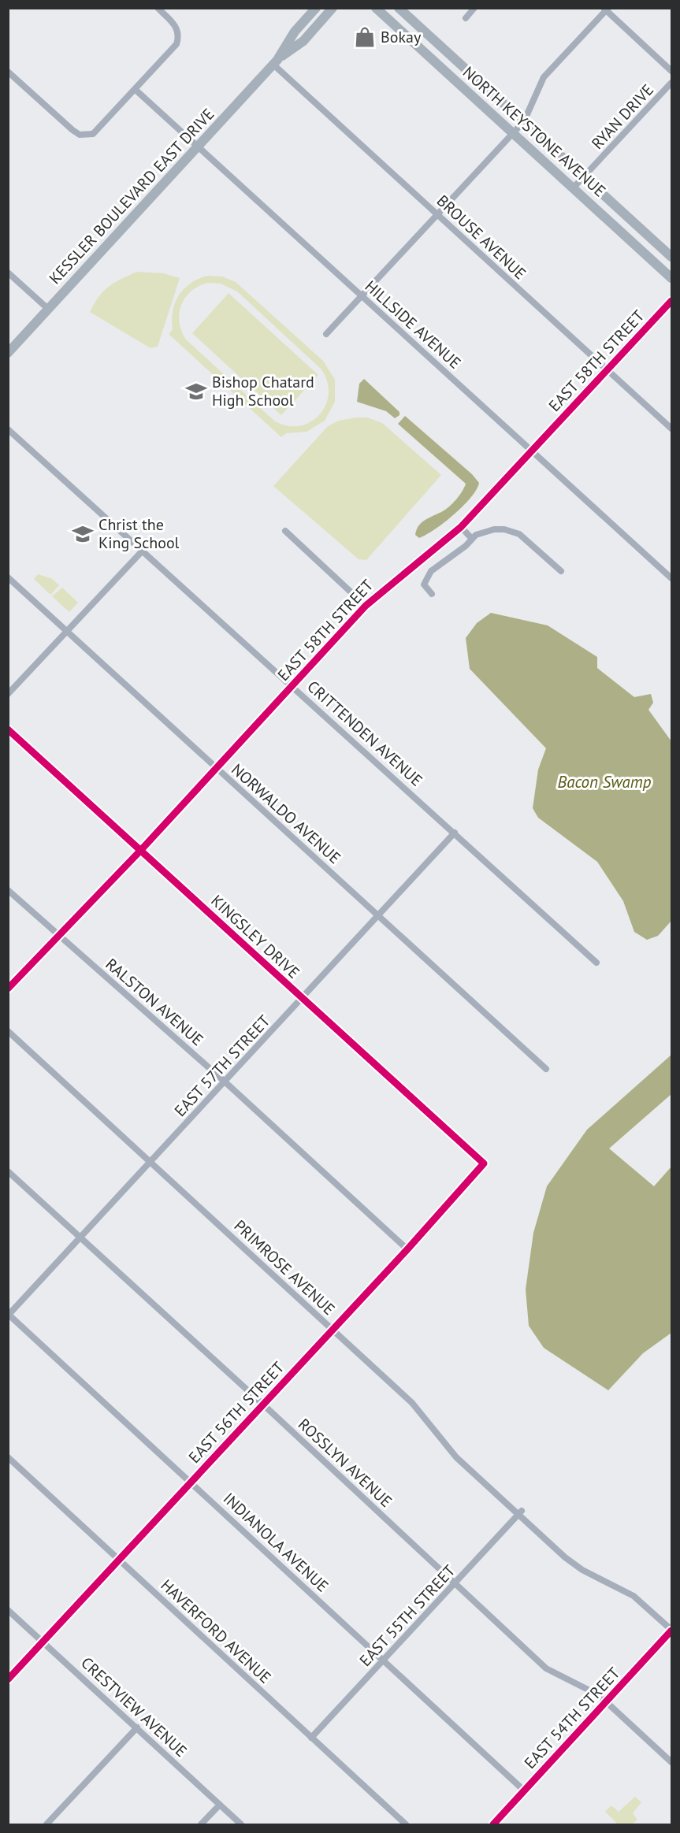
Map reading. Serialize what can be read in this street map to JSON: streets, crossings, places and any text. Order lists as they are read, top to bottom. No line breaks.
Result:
{"streets":{"main road":["NORTH KEYSTONE AVENUE","KESSLER BOULEVARD EAST DRIVE"],"street":["RYAN DRIVE","BROUSE AVENUE","HILLSIDE AVENUE","EAST 58TH STREET","CRITTENDEN AVENUE","NORWALDO AVENUE","KINGSLEY DRIVE","RALSTON AVENUE","EAST 57TH STREET","PRIMROSE AVENUE","EAST 56TH STREET","ROSSLYN AVENUE","INDIANOLA AVENUE","EAST 55TH STREET","HAVERFORD AVENUE","CRESTVIEW AVENUE","EAST 54TH STREET"]},"crossings":[["RYAN DRIVE","NORTH KEYSTONE AVENUE"],["KESSLER BOULEVARD EAST DRIVE","BROUSE AVENUE"],["KESSLER BOULEVARD EAST DRIVE","HILLSIDE AVENUE"],["BROUSE AVENUE","EAST 58TH STREET"],["HILLSIDE AVENUE","EAST 58TH STREET"],["EAST 58TH STREET","CRITTENDEN AVENUE"],["EAST 58TH STREET","NORWALDO AVENUE"],["EAST 58TH STREET","KINGSLEY DRIVE"],["EAST 58TH STREET","RALSTON AVENUE"],["CRITTENDEN AVENUE","EAST 57TH STREET"],["NORWALDO AVENUE","EAST 57TH STREET"],["KINGSLEY DRIVE","EAST 57TH STREET"],["KINGSLEY DRIVE","EAST 56TH STREET"],["RALSTON AVENUE","EAST 57TH STREET"],["RALSTON AVENUE","EAST 56TH STREET"],["EAST 57TH STREET","PRIMROSE AVENUE"],["EAST 57TH STREET","ROSSLYN AVENUE"],["EAST 57TH STREET","INDIANOLA AVENUE"],["PRIMROSE AVENUE","EAST 56TH STREET"],["PRIMROSE AVENUE","EAST 55TH STREET"],["PRIMROSE AVENUE","EAST 54TH STREET"],["EAST 56TH STREET","ROSSLYN AVENUE"],["EAST 56TH STREET","INDIANOLA AVENUE"],["EAST 56TH STREET","HAVERFORD AVENUE"],["EAST 56TH STREET","CRESTVIEW AVENUE"],["ROSSLYN AVENUE","EAST 55TH STREET"],["ROSSLYN AVENUE","EAST 54TH STREET"],["INDIANOLA AVENUE","EAST 55TH STREET"],["INDIANOLA AVENUE","EAST 54TH STREET"],["EAST 55TH STREET","HAVERFORD AVENUE"]],"water":["Bacon Swamp"],"places":{"shop":["Bokay"],"school or university":["Bishop Chatard High School","Christ the King School"]}}
